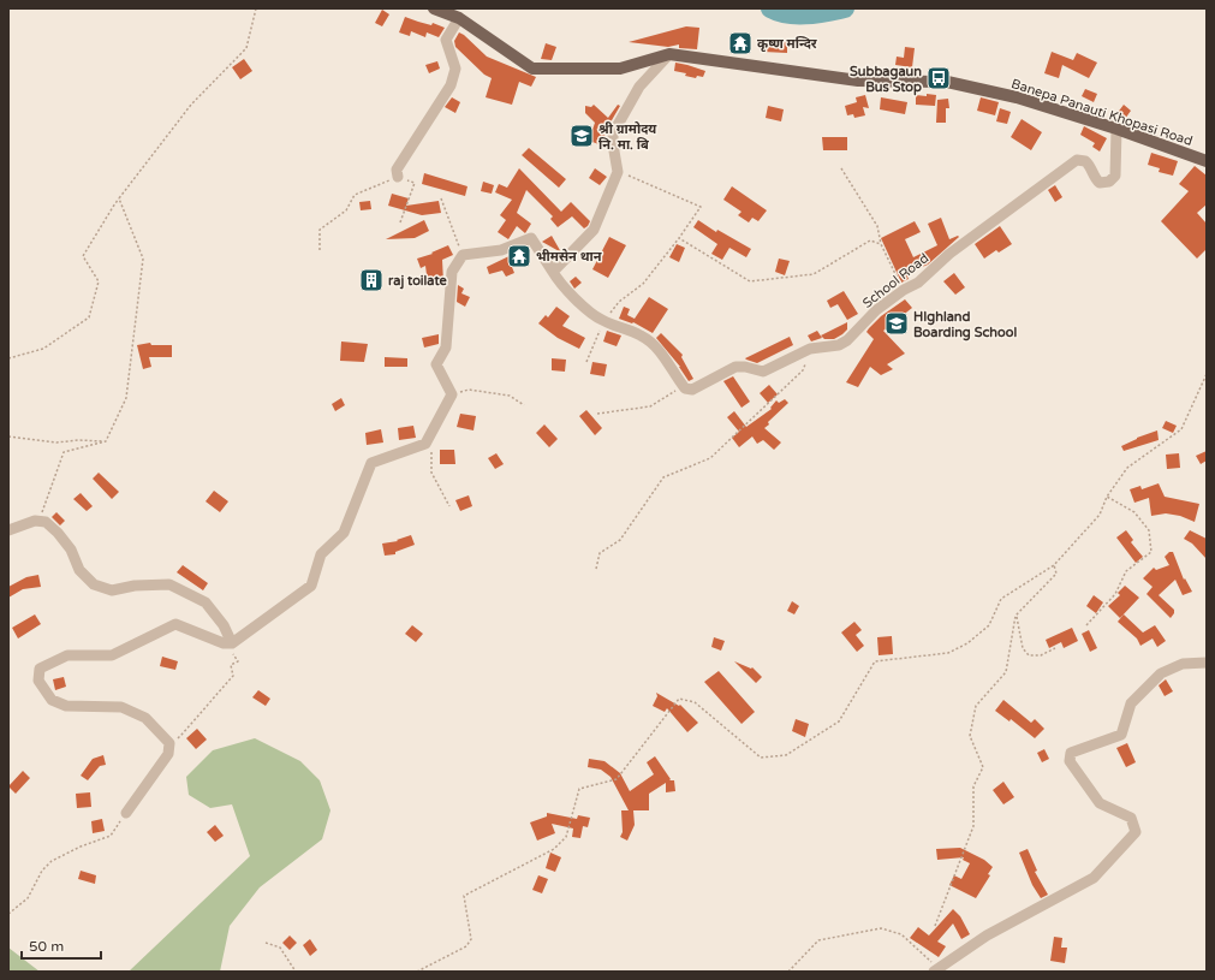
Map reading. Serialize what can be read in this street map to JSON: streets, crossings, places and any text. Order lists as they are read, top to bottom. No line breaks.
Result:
{"streets":{"main road":["Banepa Panauti Khopasi Road"],"street":["School Road"]},"crossings":[["Banepa Panauti Khopasi Road","School Road"]],"places":{"temple":["कृष्ण मन्दिर","भीमसेन थान"],"bus stop":["Subbagaun Bus Stop"],"school or university":["श्री ग्रामोदय नि. मा. बि","HIghland Boarding School"],"building":["raj toilate"]},"scale_bar":"50 m"}
